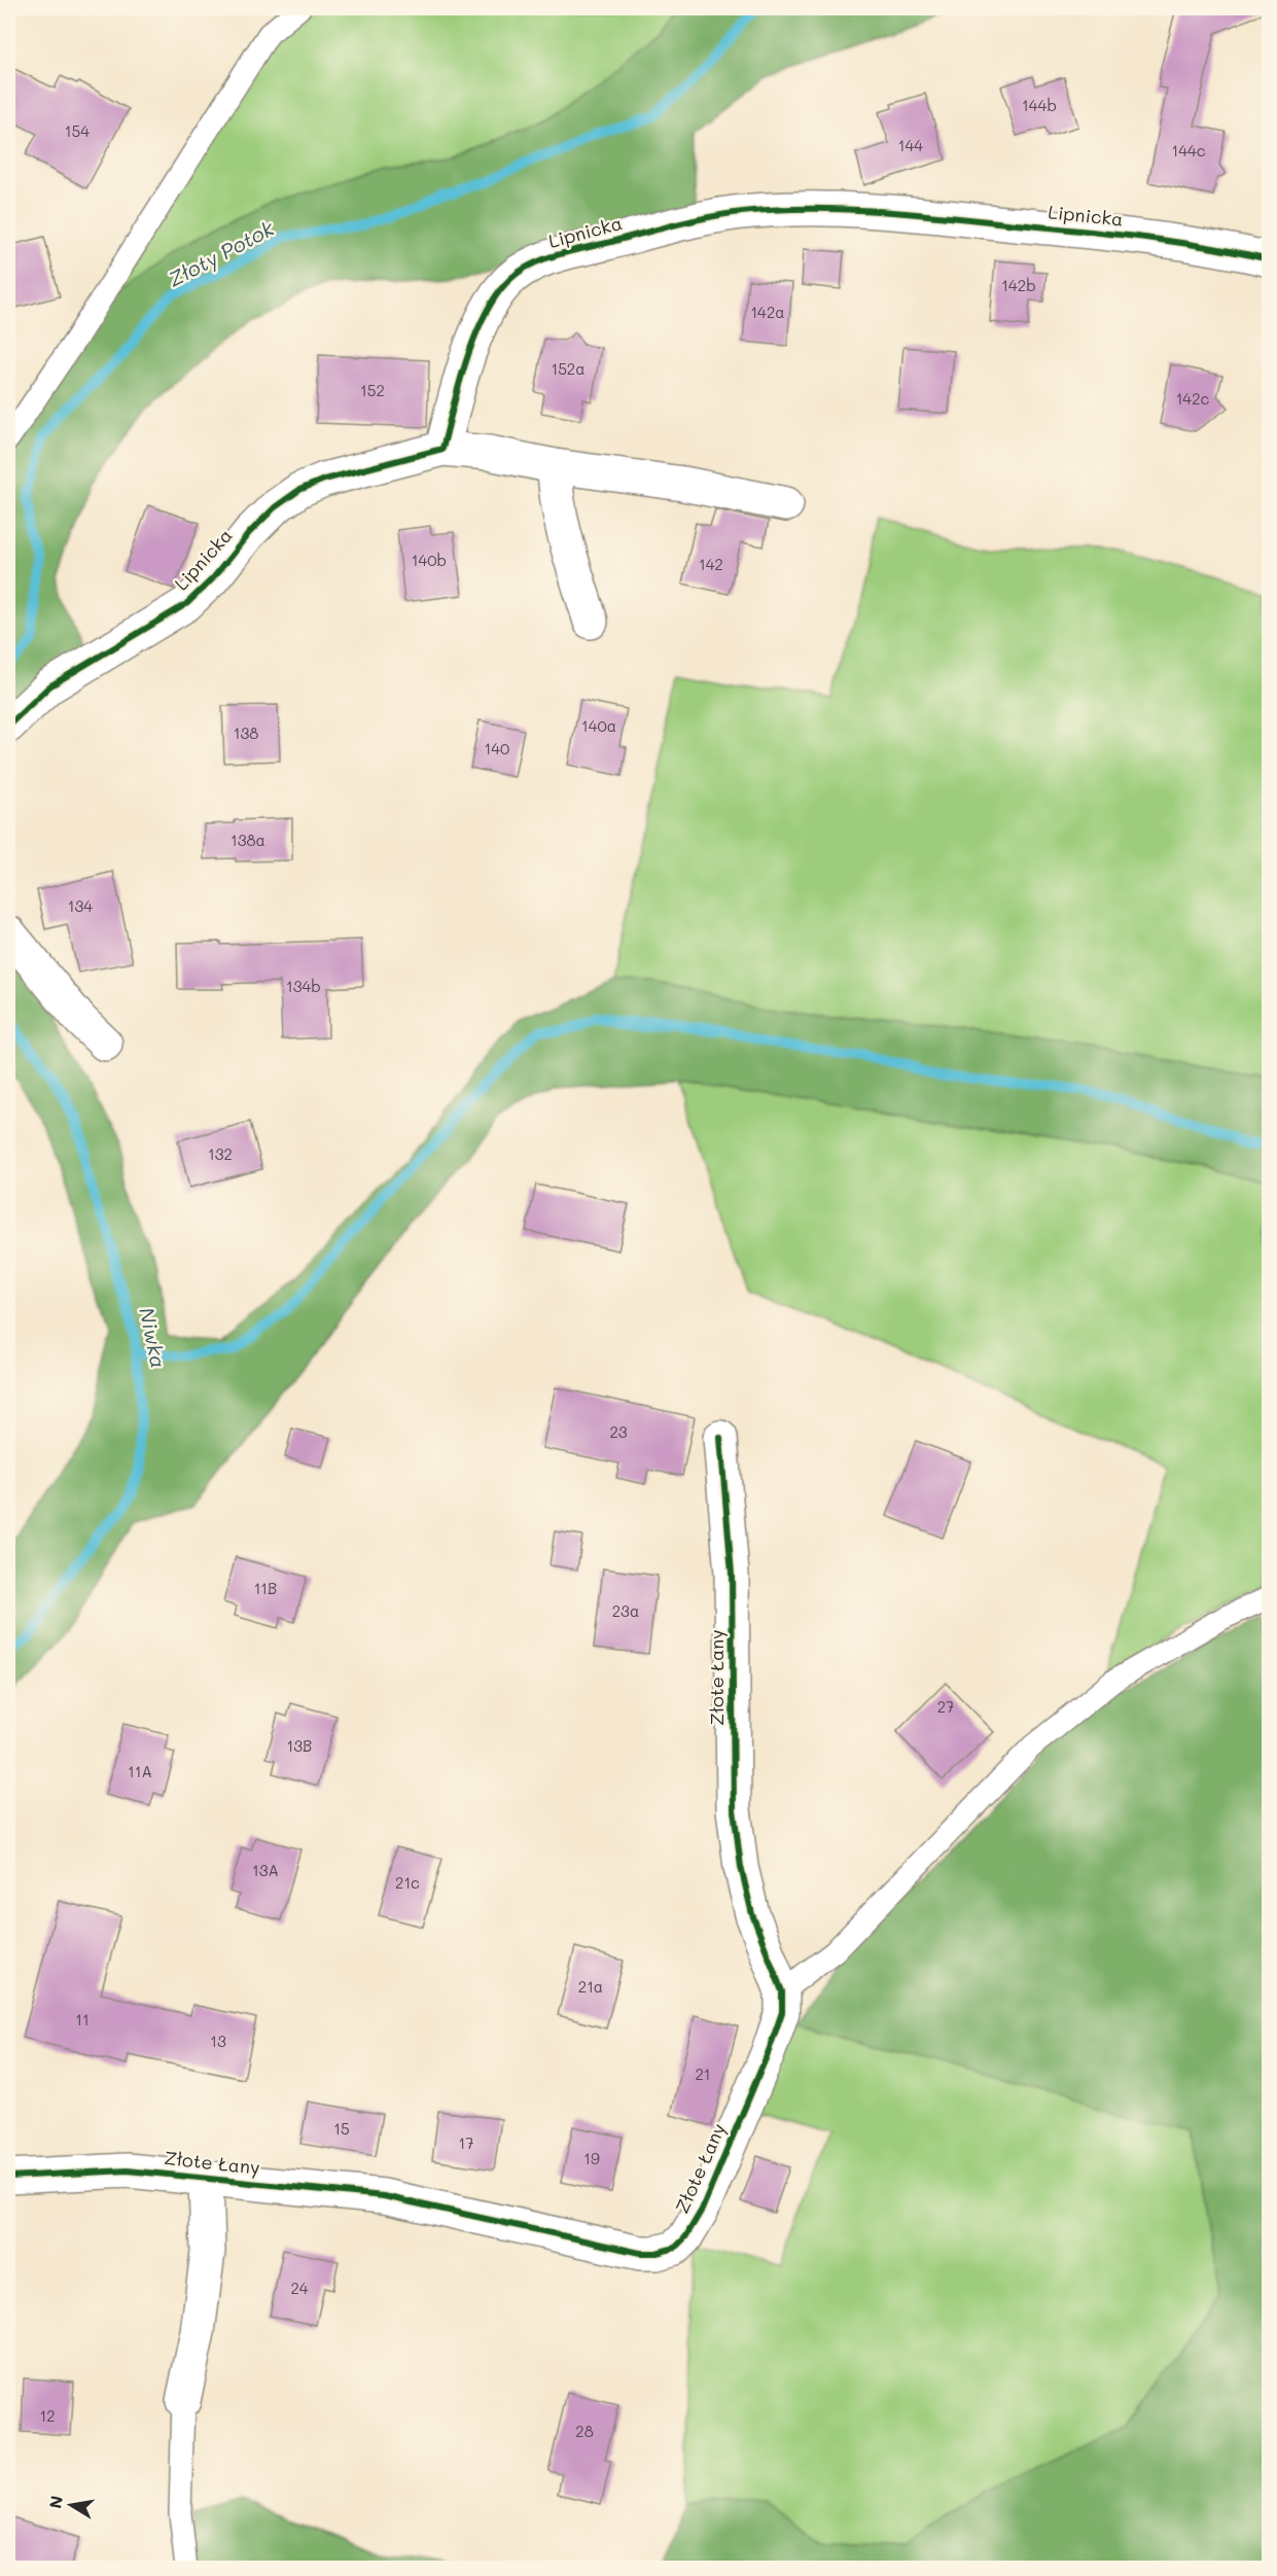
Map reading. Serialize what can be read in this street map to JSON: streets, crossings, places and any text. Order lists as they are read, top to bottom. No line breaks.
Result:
{"streets":{"street":["Lipnicka","Złote Łany"]},"water":["Złoty Potok","Niwka"],"house_numbers":["144b","154","144","144c","142b","142a","152a","152","142c","140b","142","140a","138","140","138a","134","134b","132","23","11B","23a","27","13B","11A","13A","21c","21a","11","13","21","15","17","19","24","12","28"],"north":"left"}
